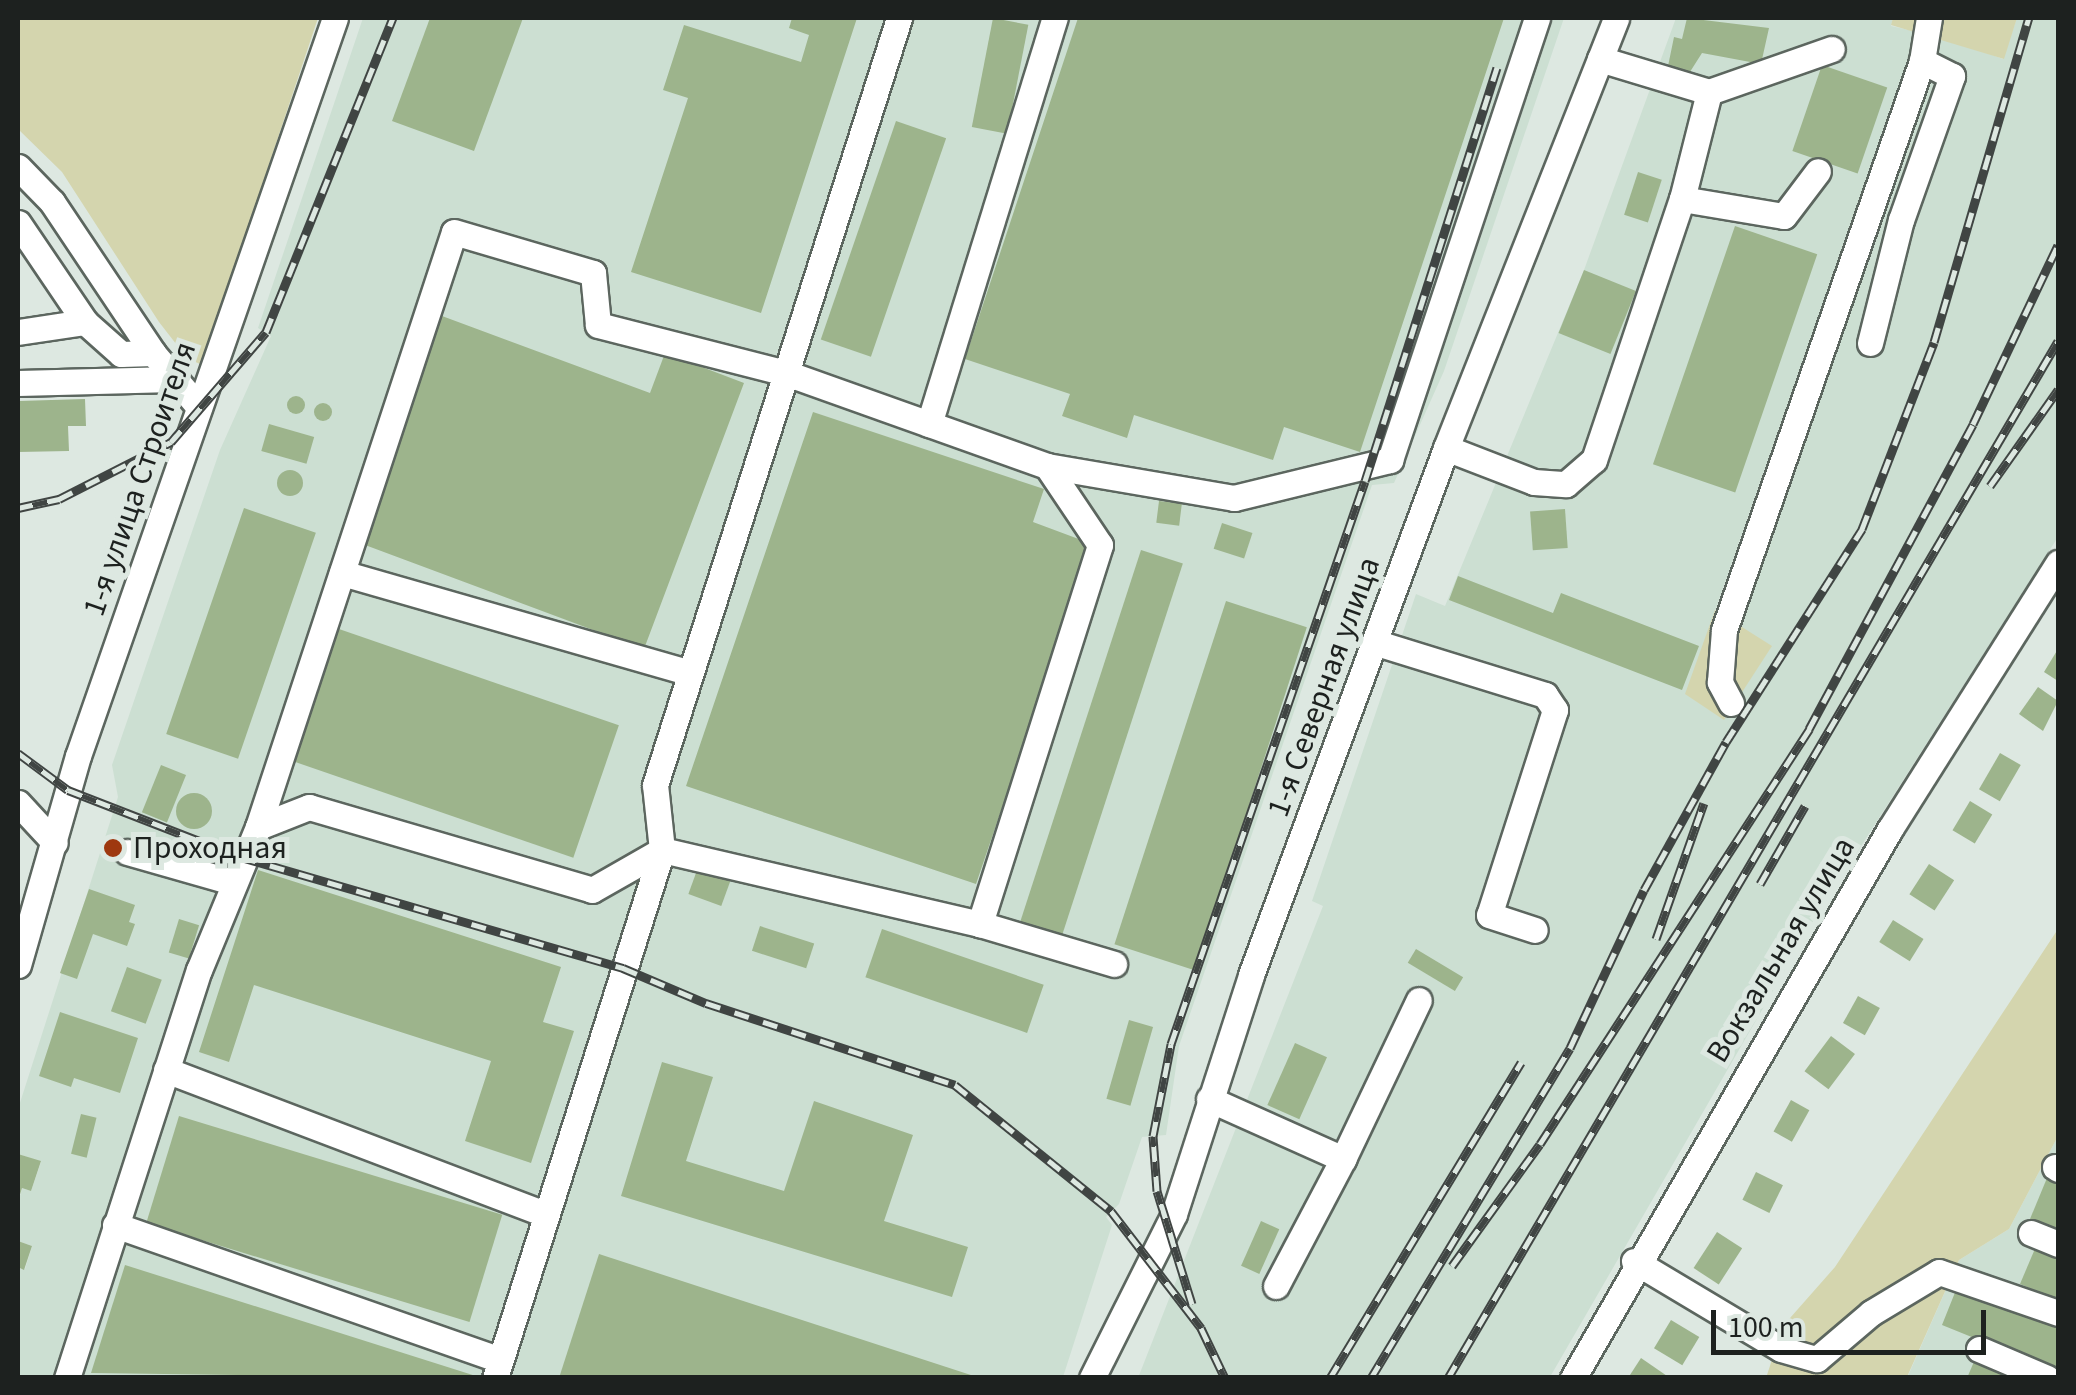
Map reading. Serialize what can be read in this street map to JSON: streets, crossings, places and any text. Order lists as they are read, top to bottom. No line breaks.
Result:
{"streets":{"street":["1-я улица Строителя","1-я Северная улица","Вокзальная улица"]},"places":["Проходная"],"scale_bar":"100 m"}
